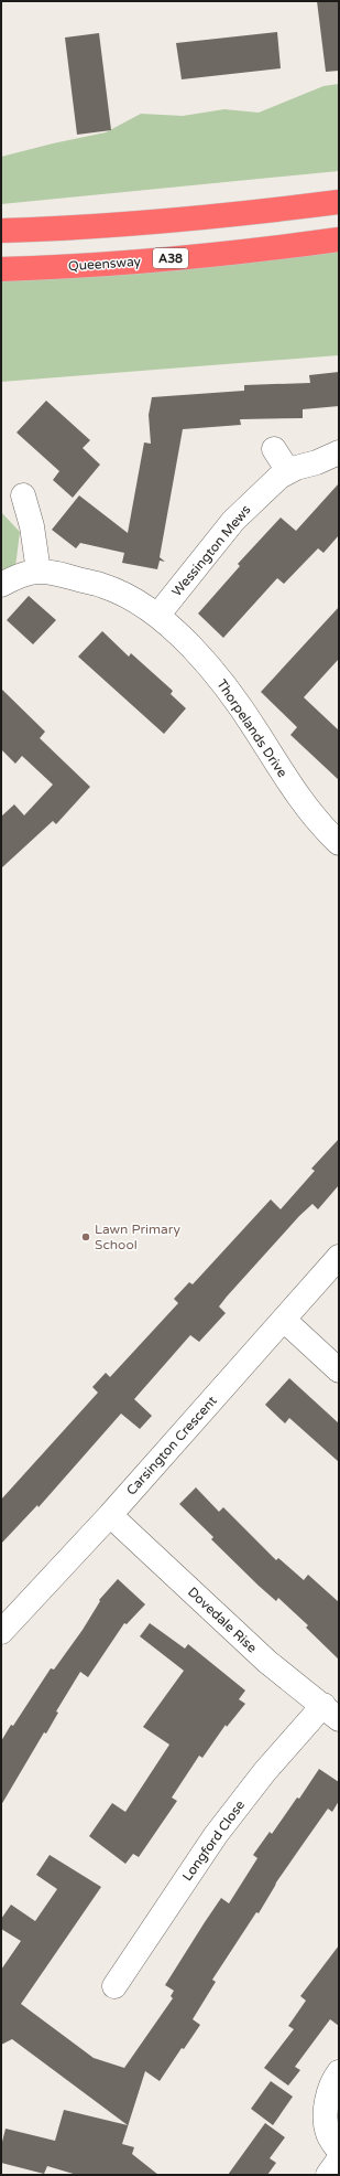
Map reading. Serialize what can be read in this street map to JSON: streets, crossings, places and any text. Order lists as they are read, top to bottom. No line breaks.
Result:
{"streets":{"highway":["A38","Queensway"],"street":["Wessington Mews","Thorpelands Drive","Carsington Crescent","Dovedale Rise","Longford Close"]},"crossings":[["Wessington Mews","Thorpelands Drive"],["Carsington Crescent","Dovedale Rise"],["Dovedale Rise","Longford Close"]],"places":["Lawn Primary School"]}
